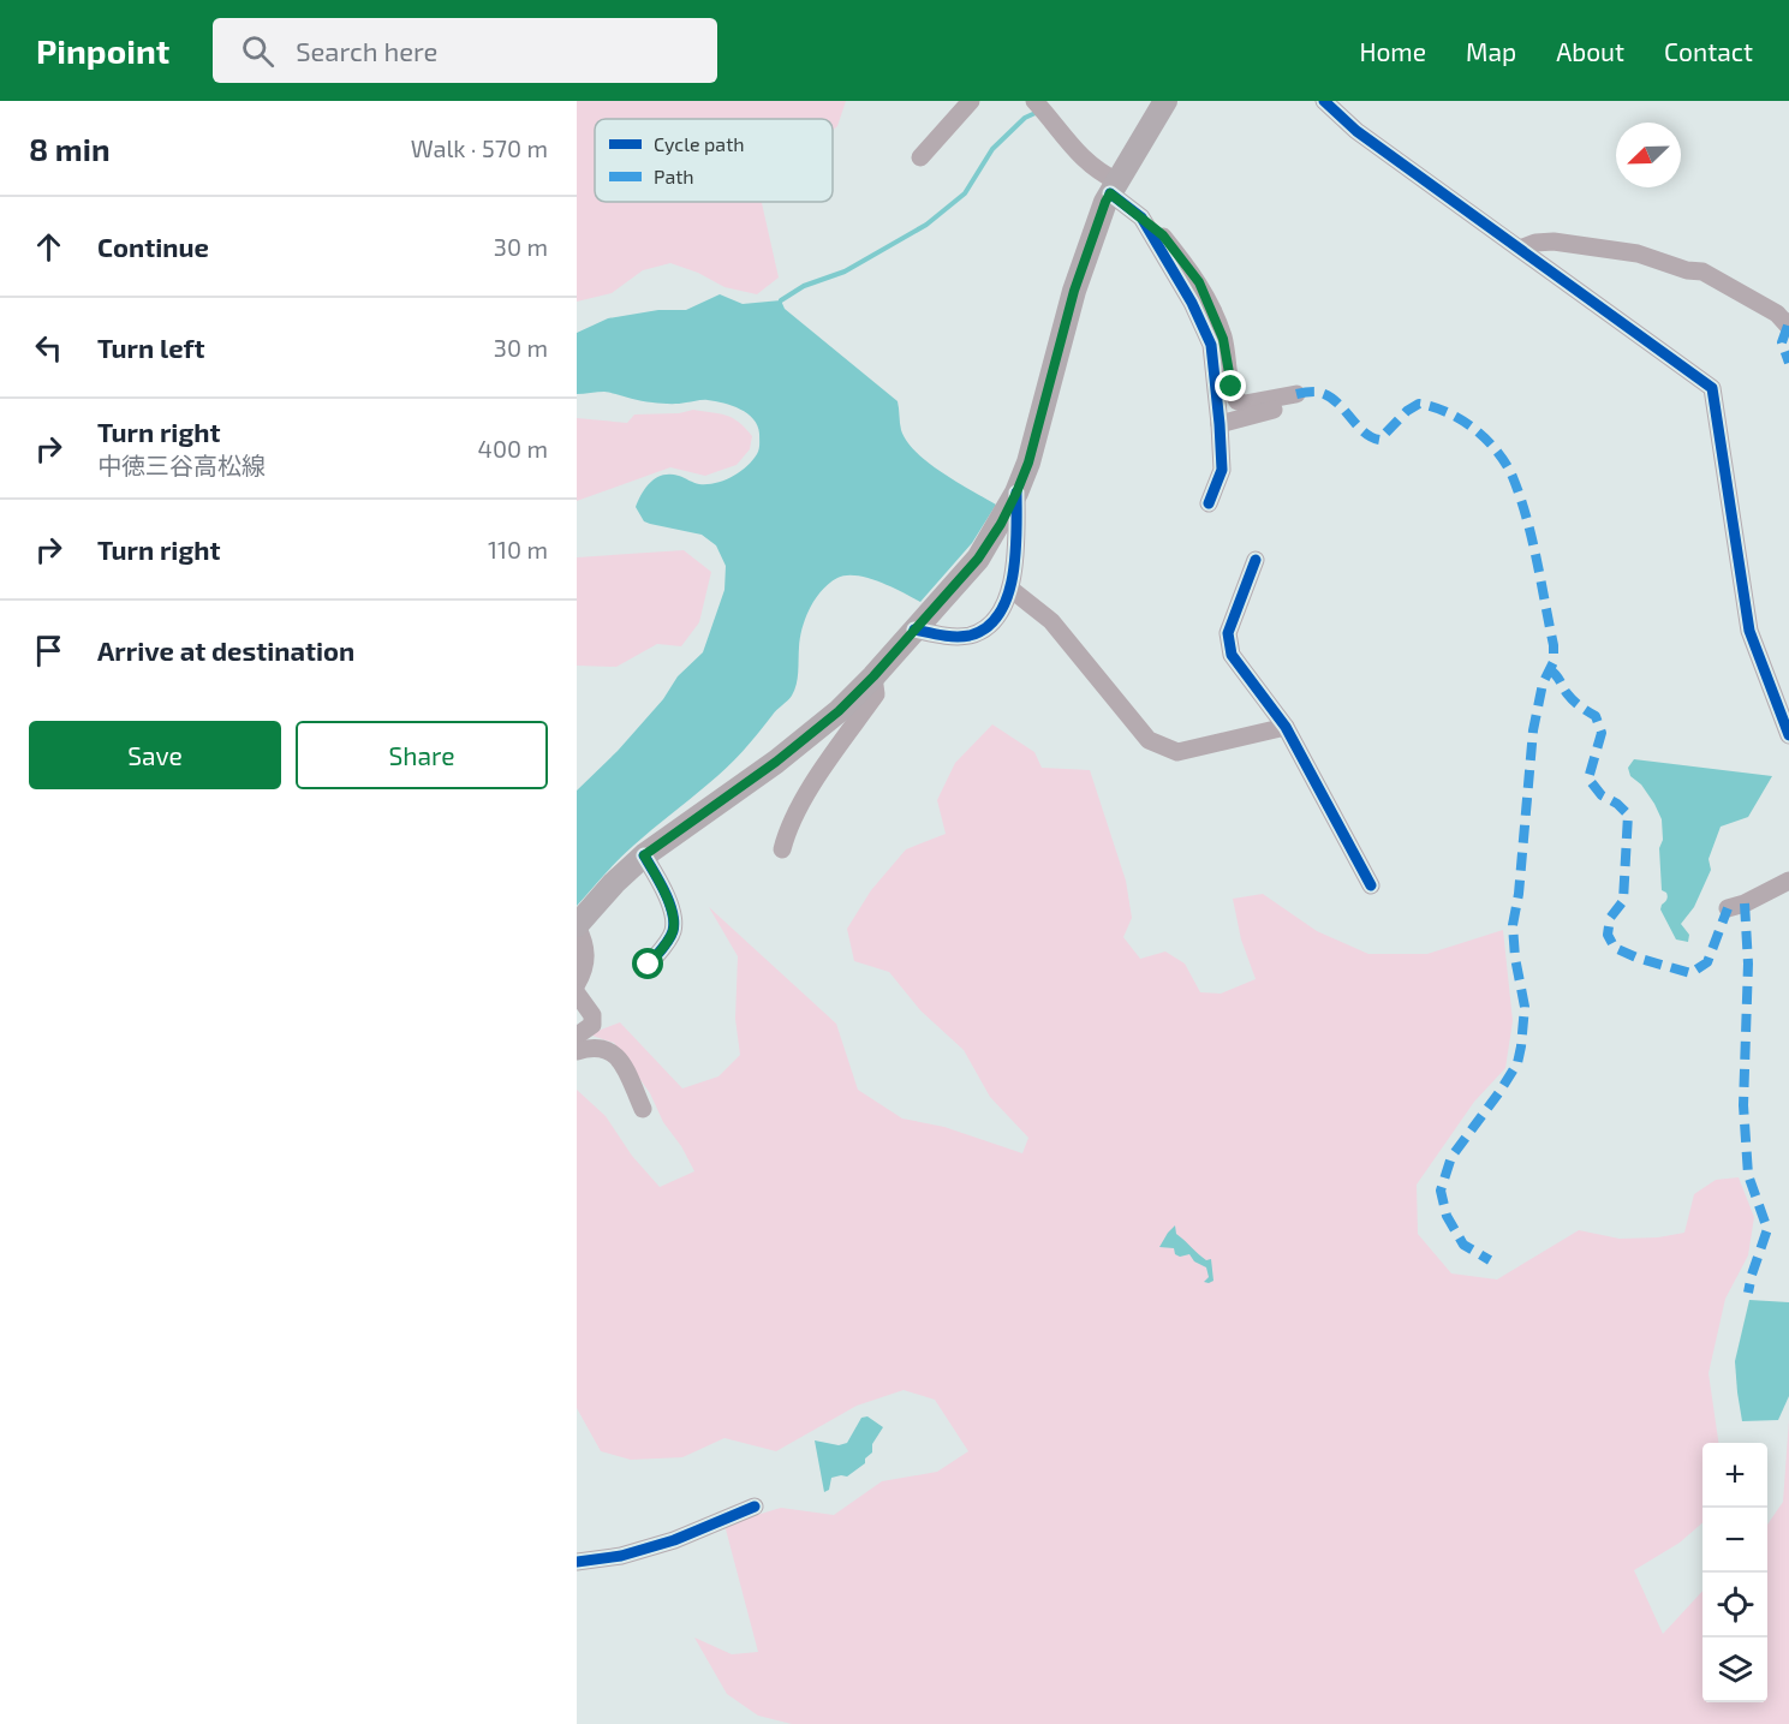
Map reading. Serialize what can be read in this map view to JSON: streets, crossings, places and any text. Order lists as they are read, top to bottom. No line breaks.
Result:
{"legend":["Cycle path","Path"],"north":"bottom left","page":{"header":"Pinpoint","search":"Search here","nav":["Home","Map","About","Contact"],"heading":["8 min","Walk · 570 m"],"list":[["Continue","30 m"],["Turn left","30 m"],["Turn right","中徳三谷高松線","400 m"],["Turn right","110 m"],"Arrive at destination"],"buttons":["Save","Share"],"map_buttons":["+","−"]}}
